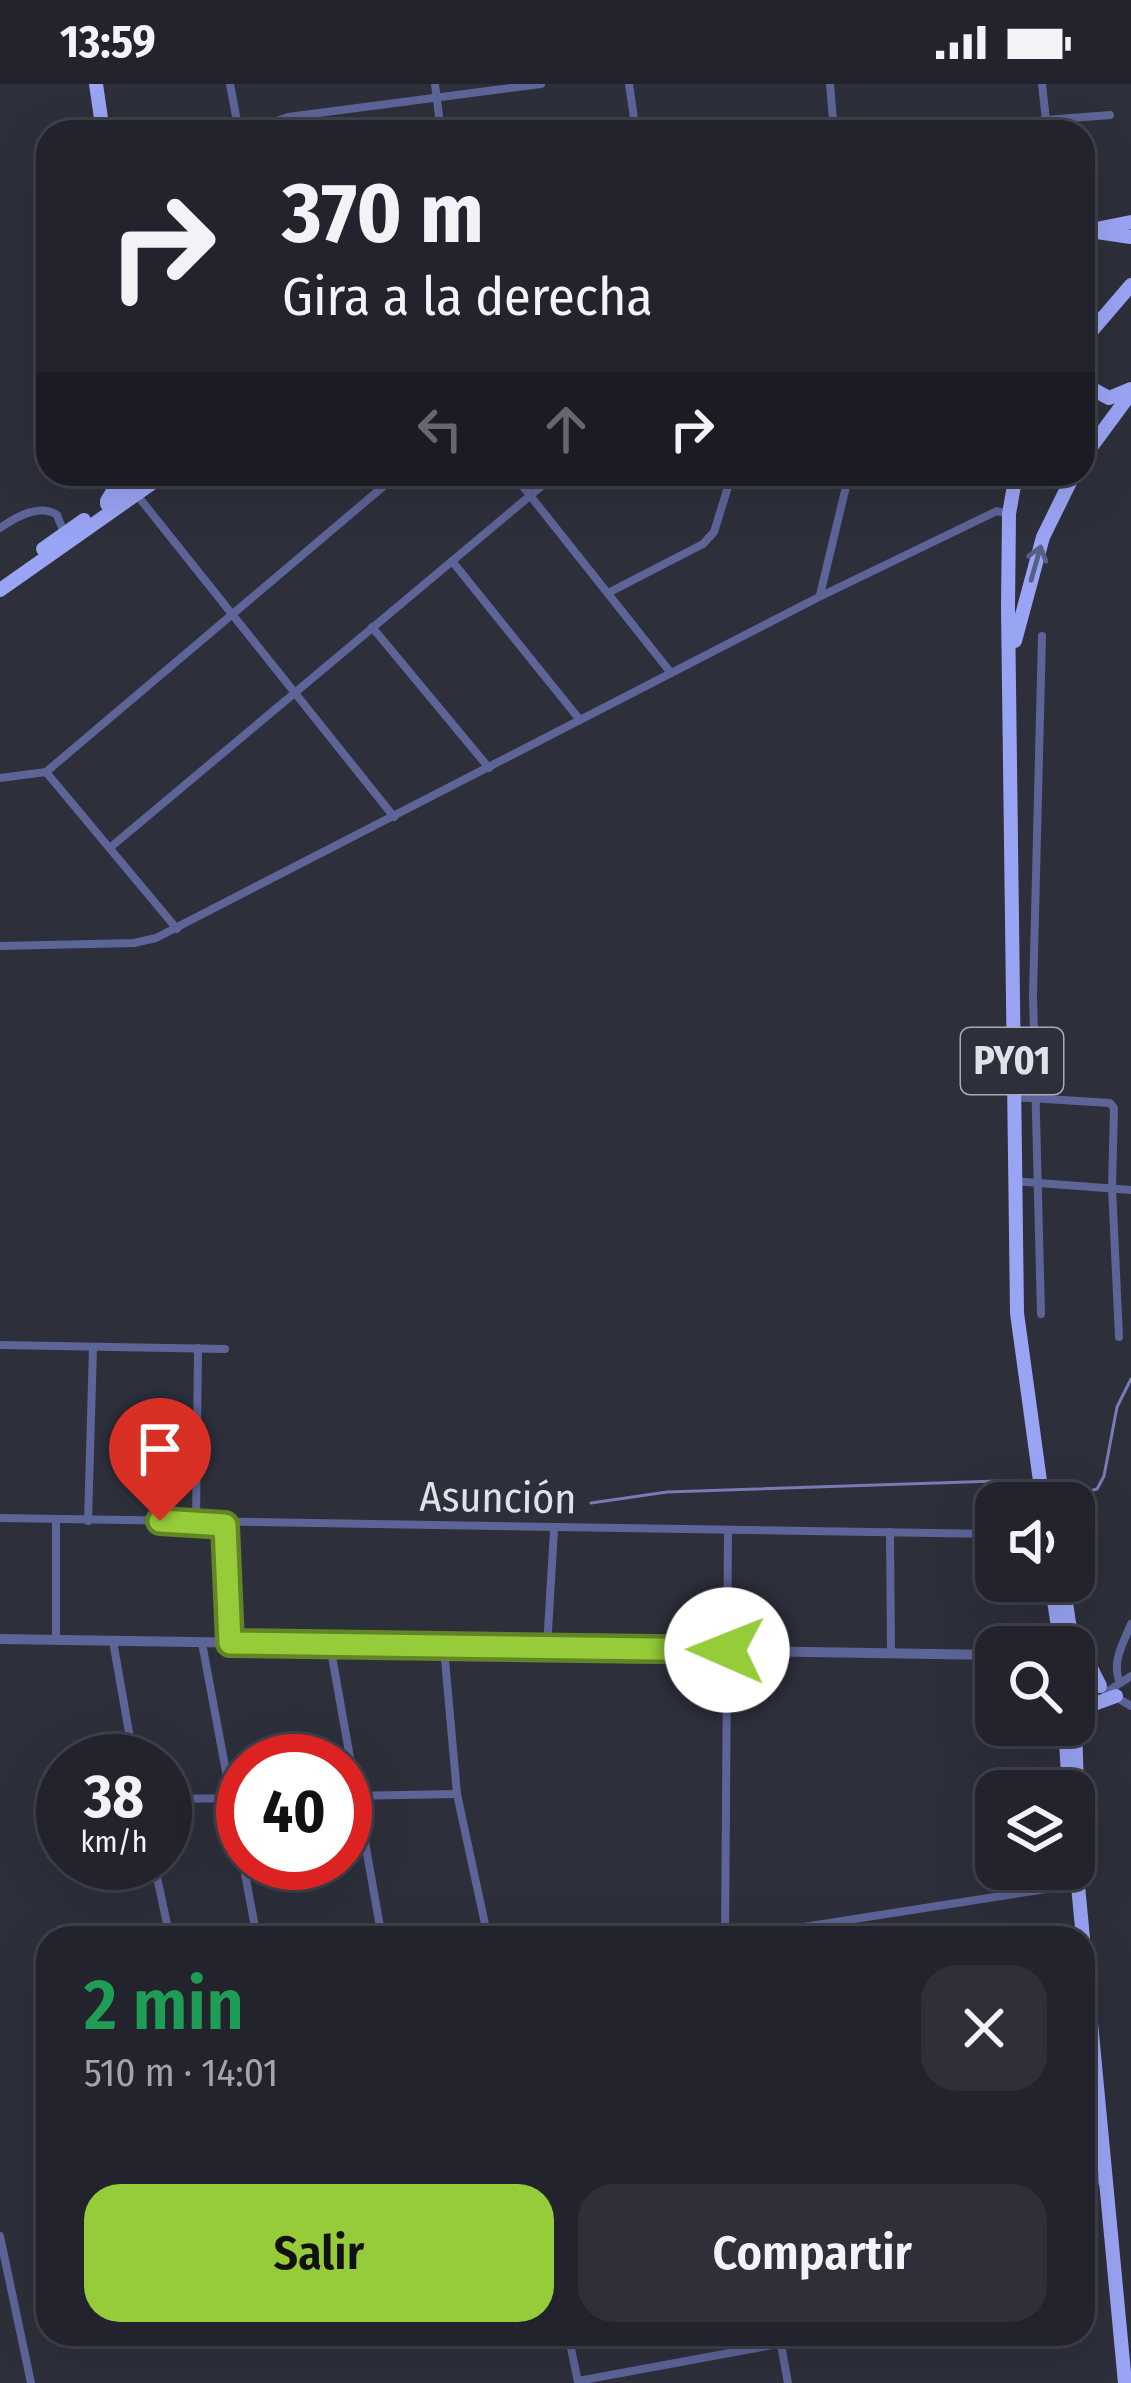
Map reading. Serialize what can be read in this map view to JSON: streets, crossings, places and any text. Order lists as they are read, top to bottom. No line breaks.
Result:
{"streets":{"highway":["PY01"],"street":["Asunción"]},"page":{"status":"13:59","turn":["370 m","Gira a la derecha"],"speed":"38 km/h","limit":"40","heading":["2 min","510 m · 14:01"],"buttons":["Salir","Compartir"]}}
